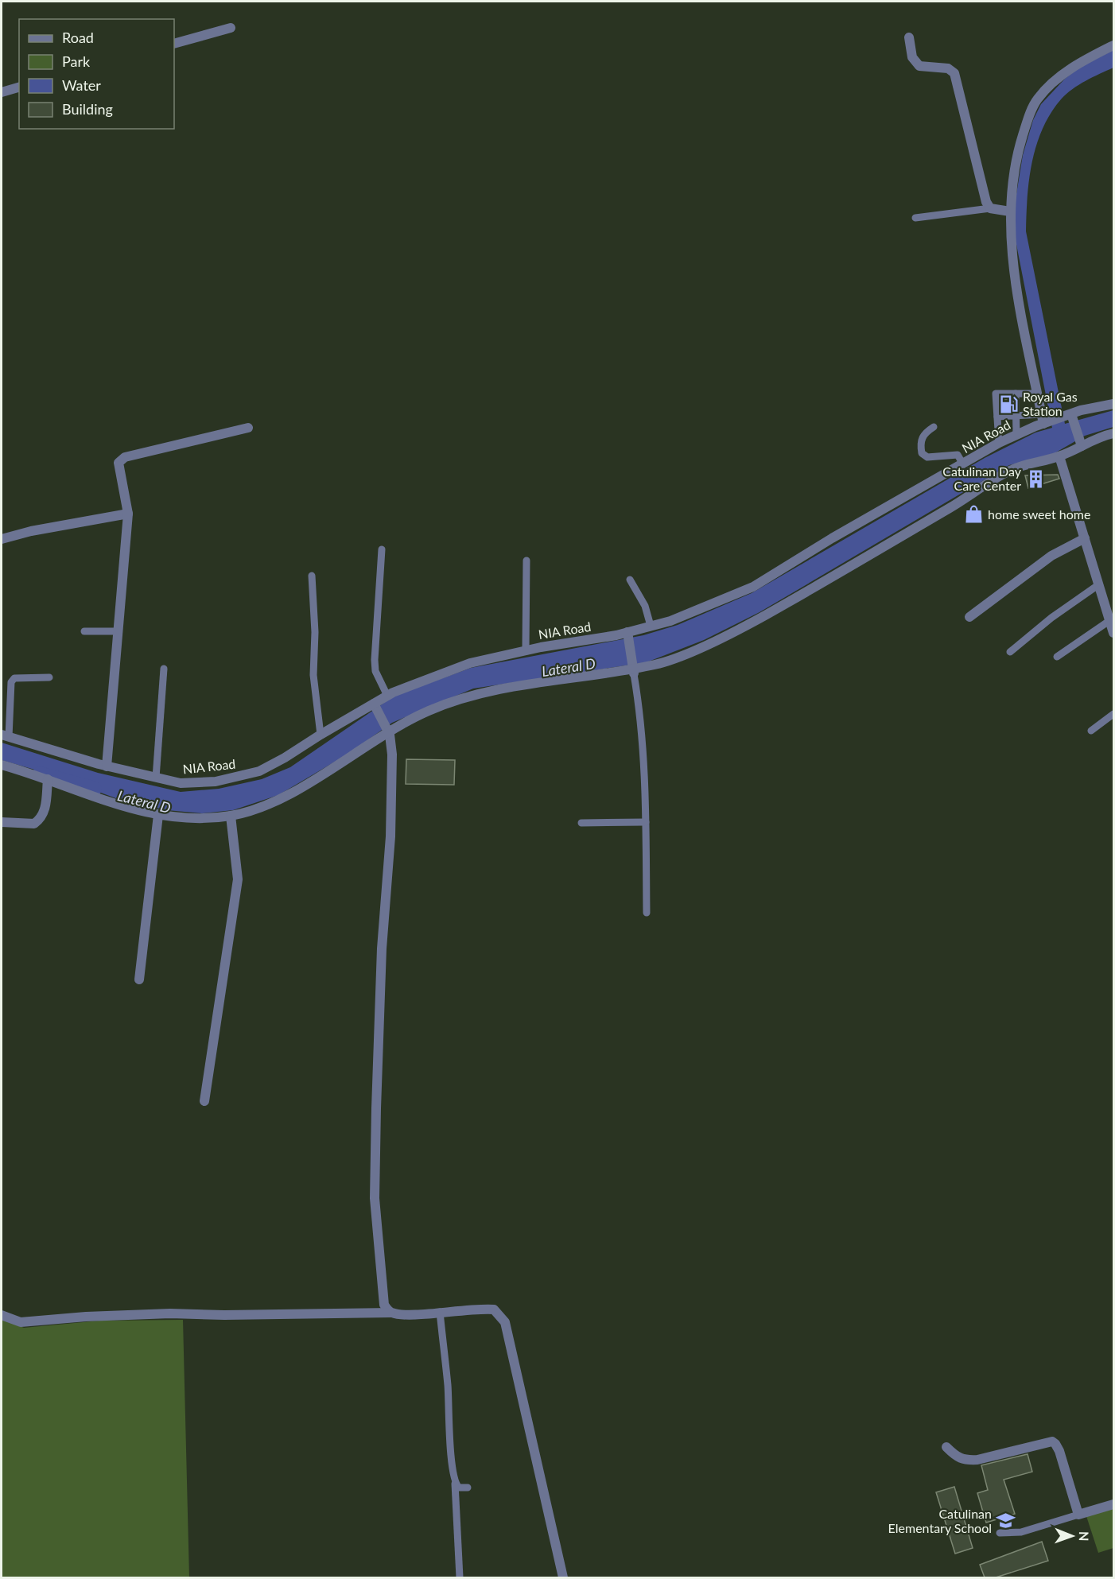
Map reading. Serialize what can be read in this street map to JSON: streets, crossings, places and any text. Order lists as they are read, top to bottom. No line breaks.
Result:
{"streets":{"street":["NIA Road"]},"water":["Lateral D"],"places":{"fuel station":["Royal Gas Station"],"building":["Catulinan Day Care Center"],"shop":["home sweet home"],"school or university":["Catulinan Elementary School"]},"legend":["Road","Park","Water","Building"],"north":"right"}
